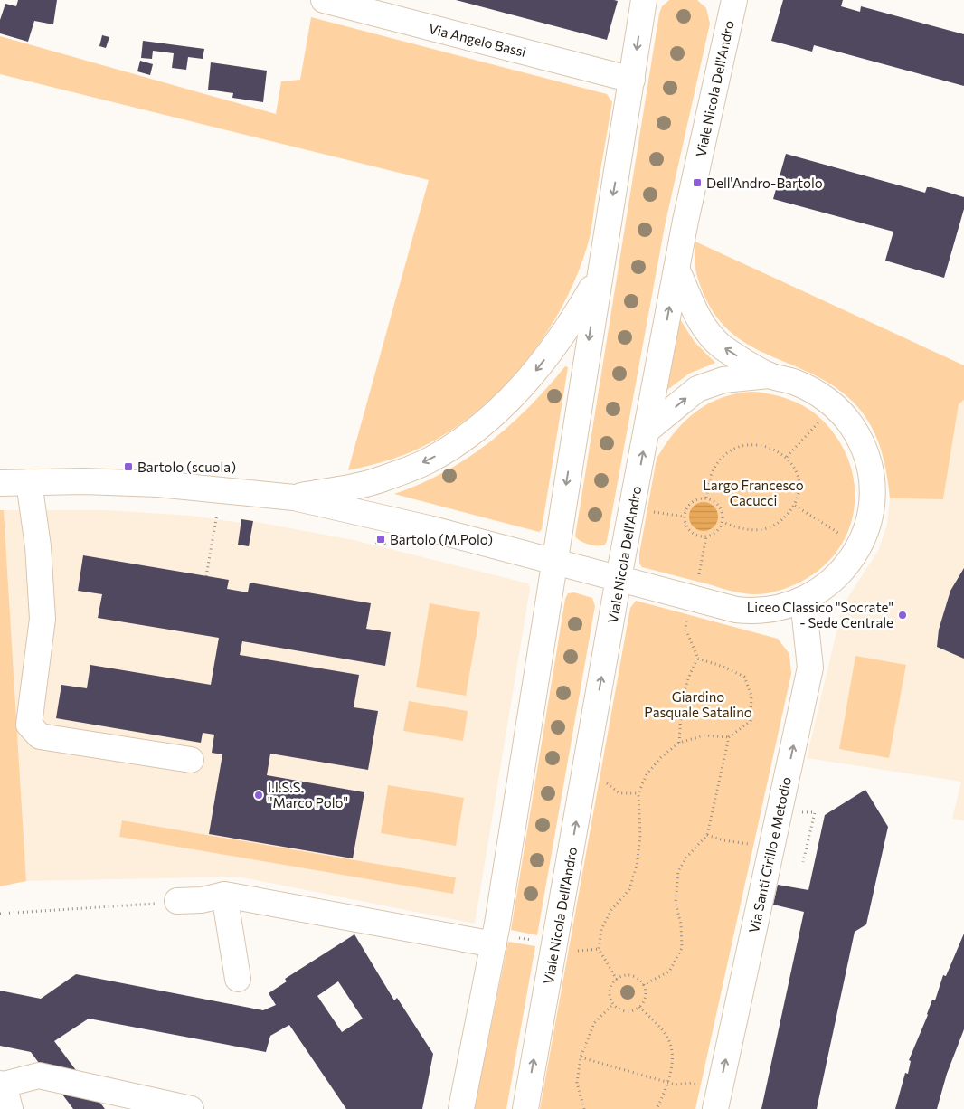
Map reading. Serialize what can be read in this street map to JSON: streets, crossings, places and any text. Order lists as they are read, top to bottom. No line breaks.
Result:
{"streets":{"street":["Via Angelo Bassi","Viale Nicola Dell'Andro","Via Santi Cirillo e Metodio"]},"one_way":["Via Santi Cirillo e Metodio"],"parks":["Largo Francesco Cacucci","Giardino Pasquale Satalino"],"places":{"transit":["Dell'Andro-Bartolo","Bartolo (scuola)","Bartolo (M.Polo)"],"other":["Liceo Classico \"Socrate\" - Sede Centrale","I.I.S.S. \"Marco Polo\""]}}
